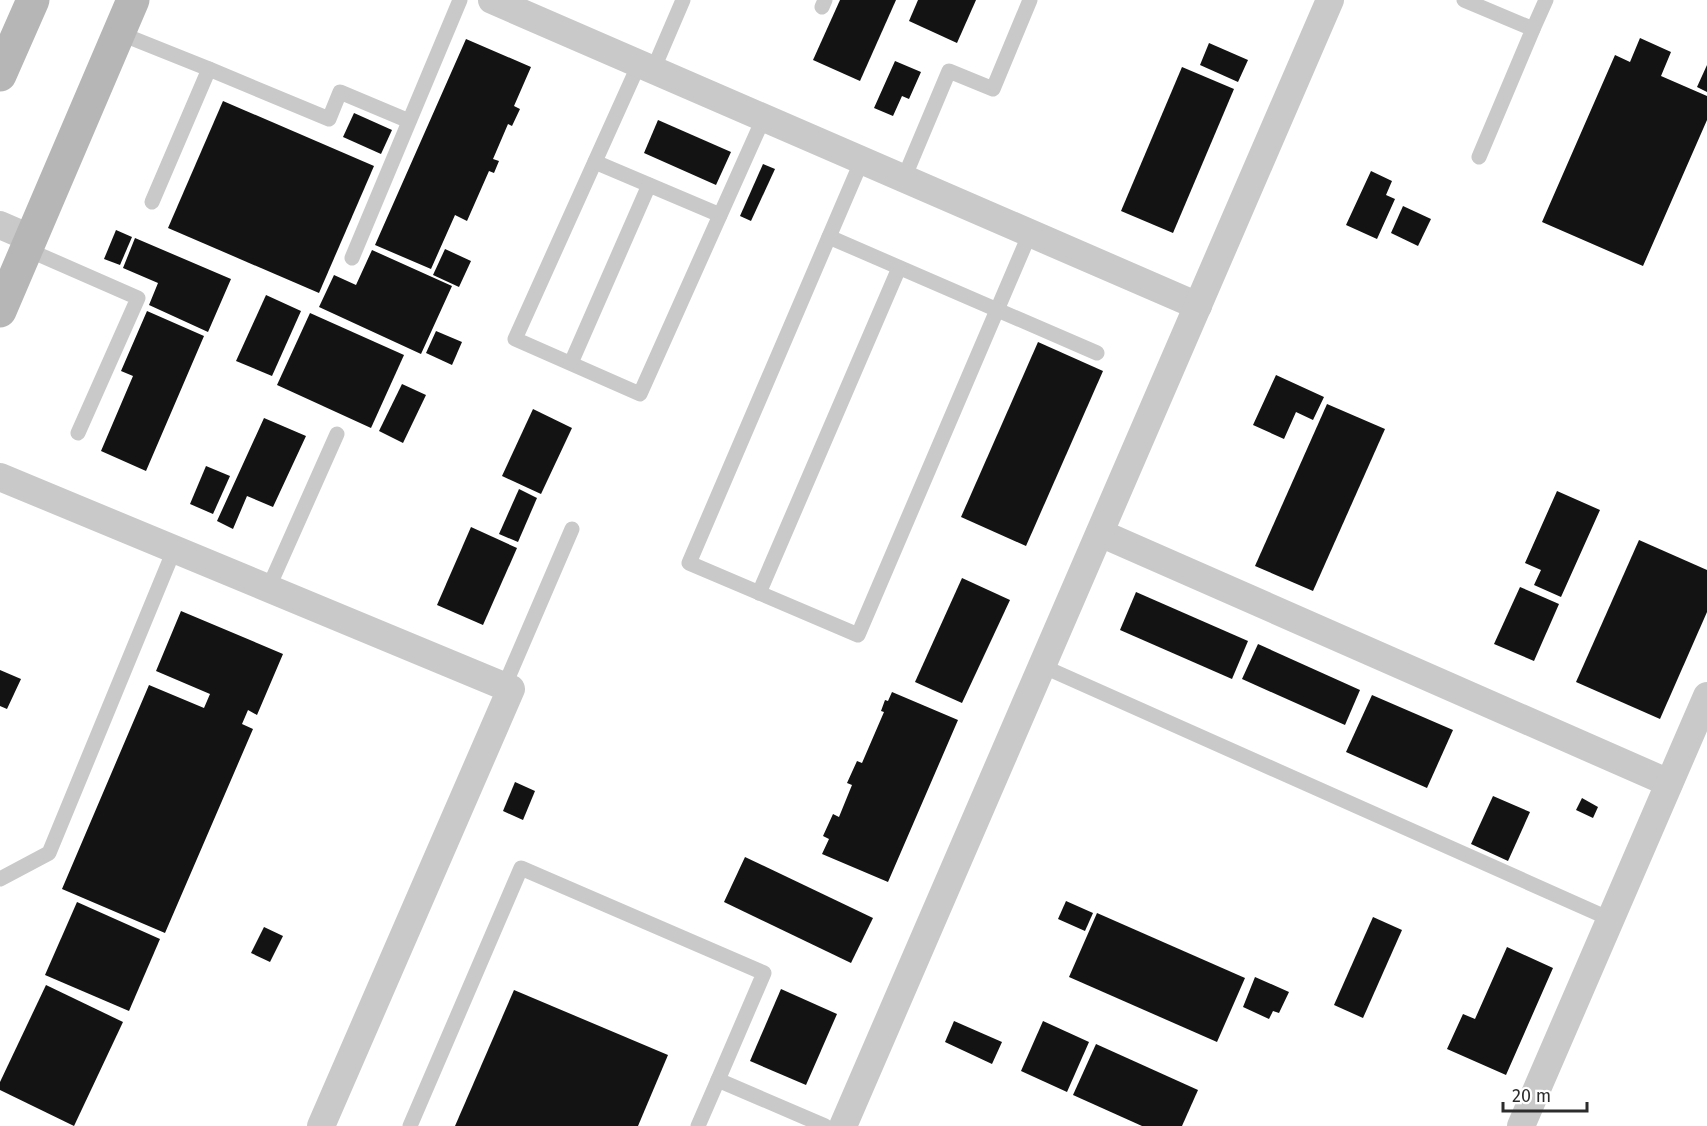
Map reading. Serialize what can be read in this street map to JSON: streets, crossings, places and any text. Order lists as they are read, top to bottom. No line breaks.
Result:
{"scale_bar":"20 m"}
